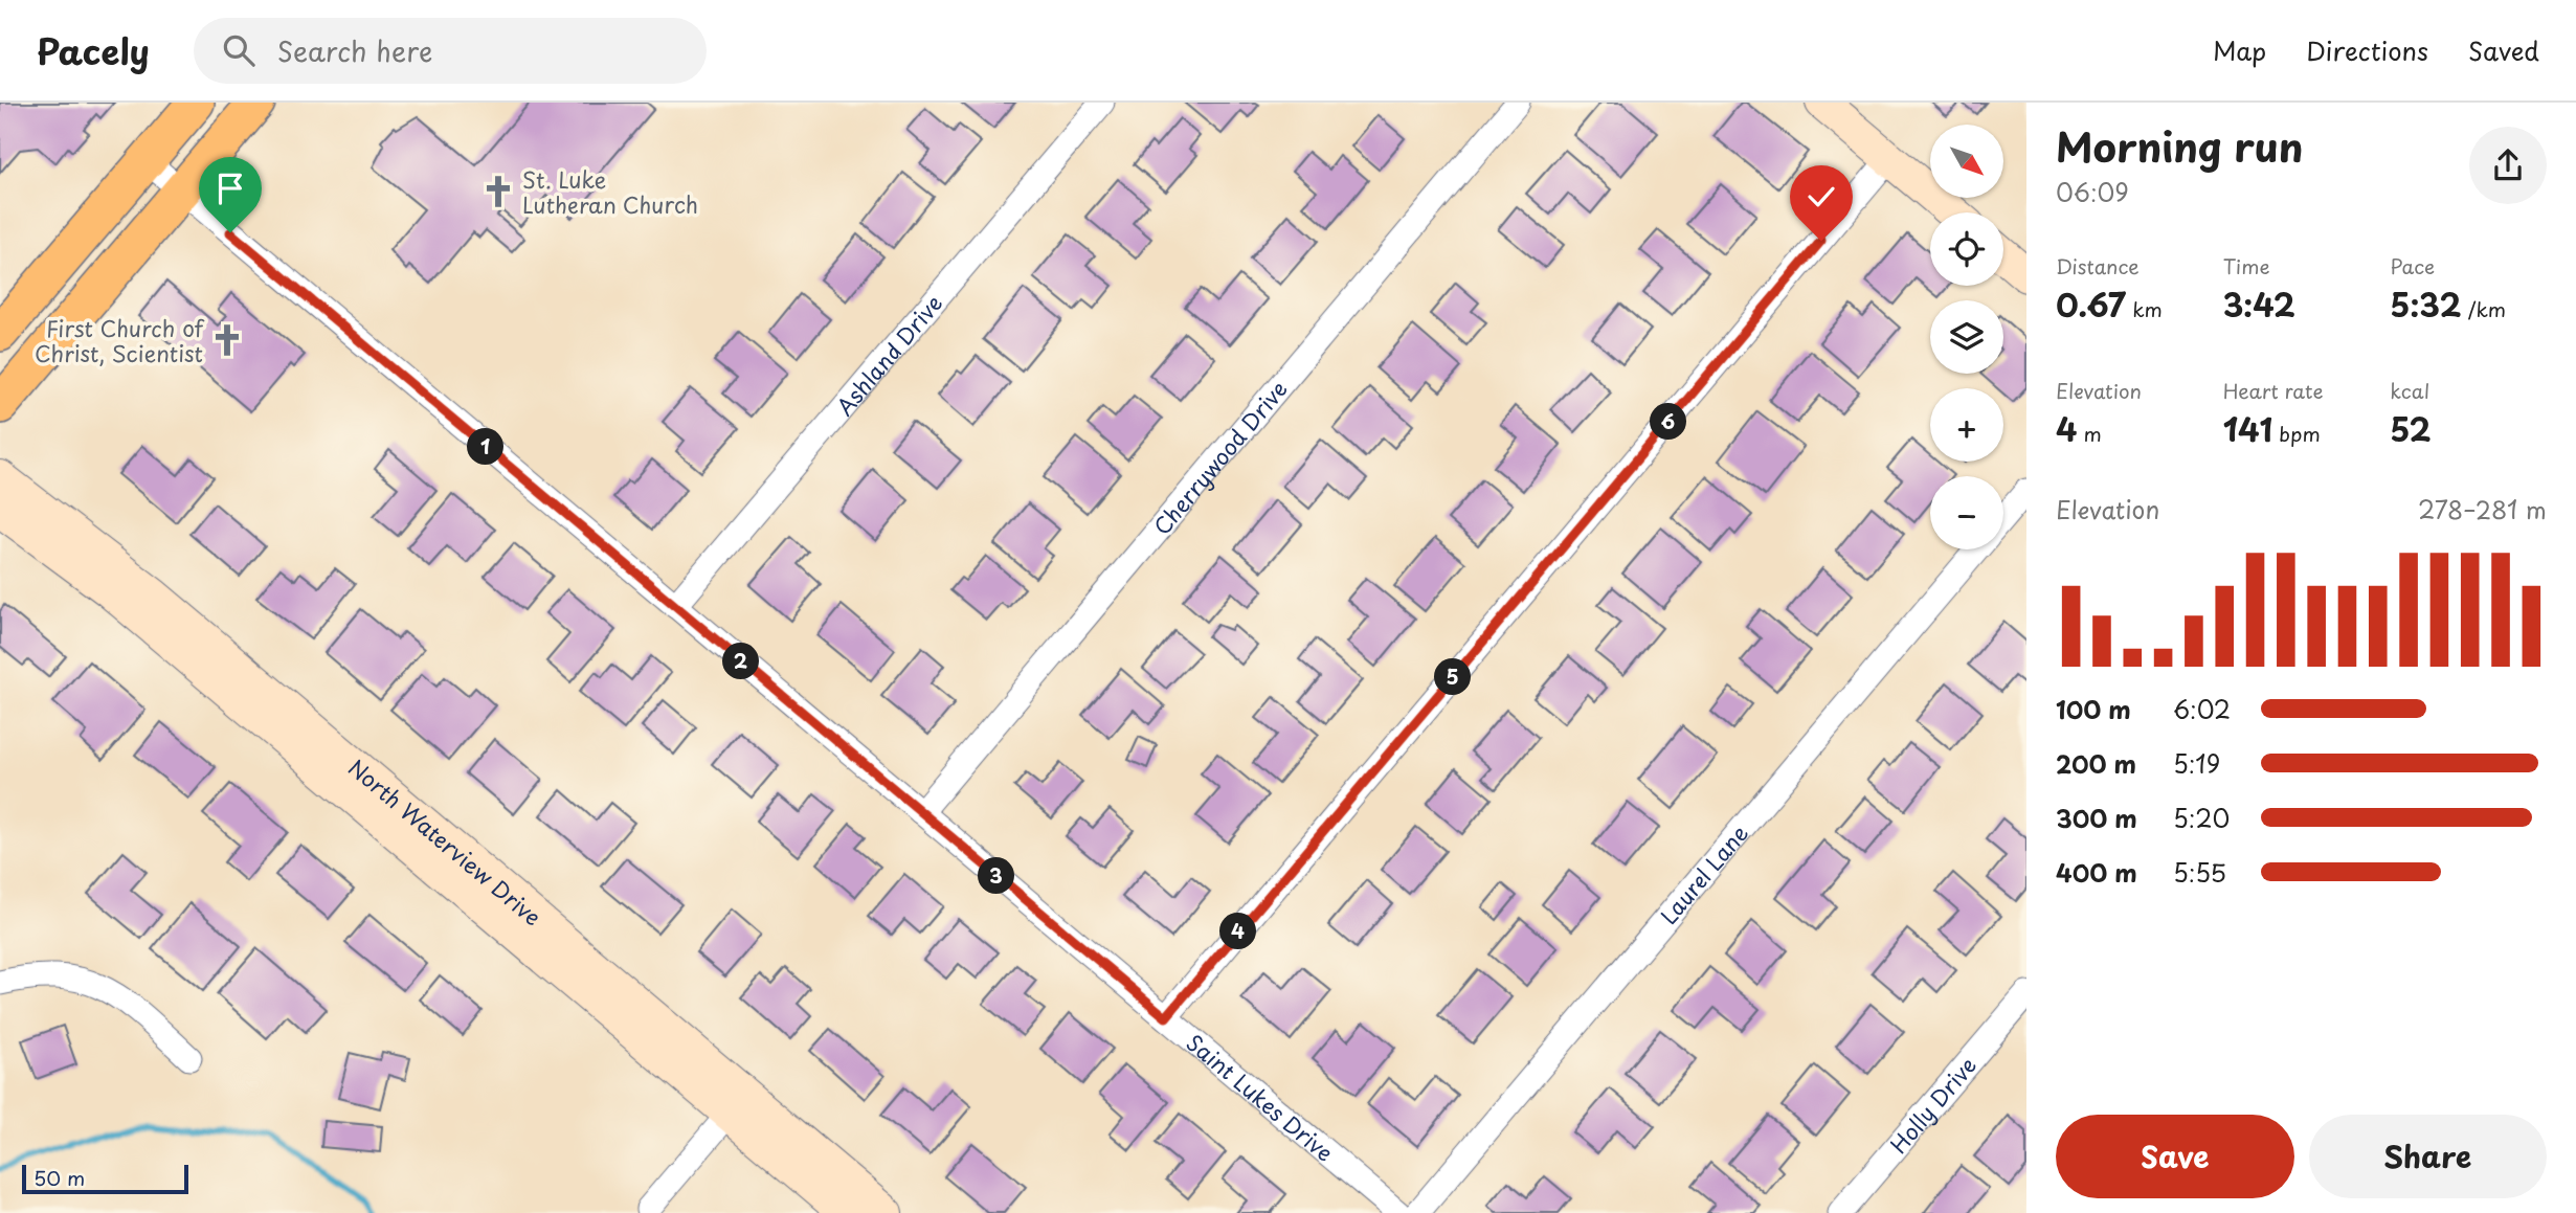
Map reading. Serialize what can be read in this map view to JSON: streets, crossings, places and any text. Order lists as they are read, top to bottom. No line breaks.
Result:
{"streets":{"street":["Ashland Drive","Cherrywood Drive","North Waterview Drive","Laurel Lane","Saint Lukes Drive","Holly Drive"]},"crossings":[["Ashland Drive","Saint Lukes Drive"],["Cherrywood Drive","Saint Lukes Drive"]],"places":{"church":["St. Luke Lutheran Church","First Church of Christ, Scientist"]},"scale_bar":"50 m","north":"bottom right","page":{"header":"Pacely","search":"Search here","nav":["Map","Directions","Saved"],"heading":["Morning run","06:09"],"map_buttons":["+","−"],"stats":[["Distance","0.67 km"],["Time","3:42"],["Pace","5:32 /km"],["Elevation","4 m"],["Heart rate","141 bpm"],["kcal","52"]],"pins":["6","1","2","5","3","4"],"chart":["Elevation","278–281 m"],"list":[{"name":"100 m","note":"6:02"},{"name":"200 m","note":"5:19"},{"name":"300 m","note":"5:20"},{"name":"400 m","note":"5:55"}],"buttons":["Save","Share"],"scale":"50 m"}}
